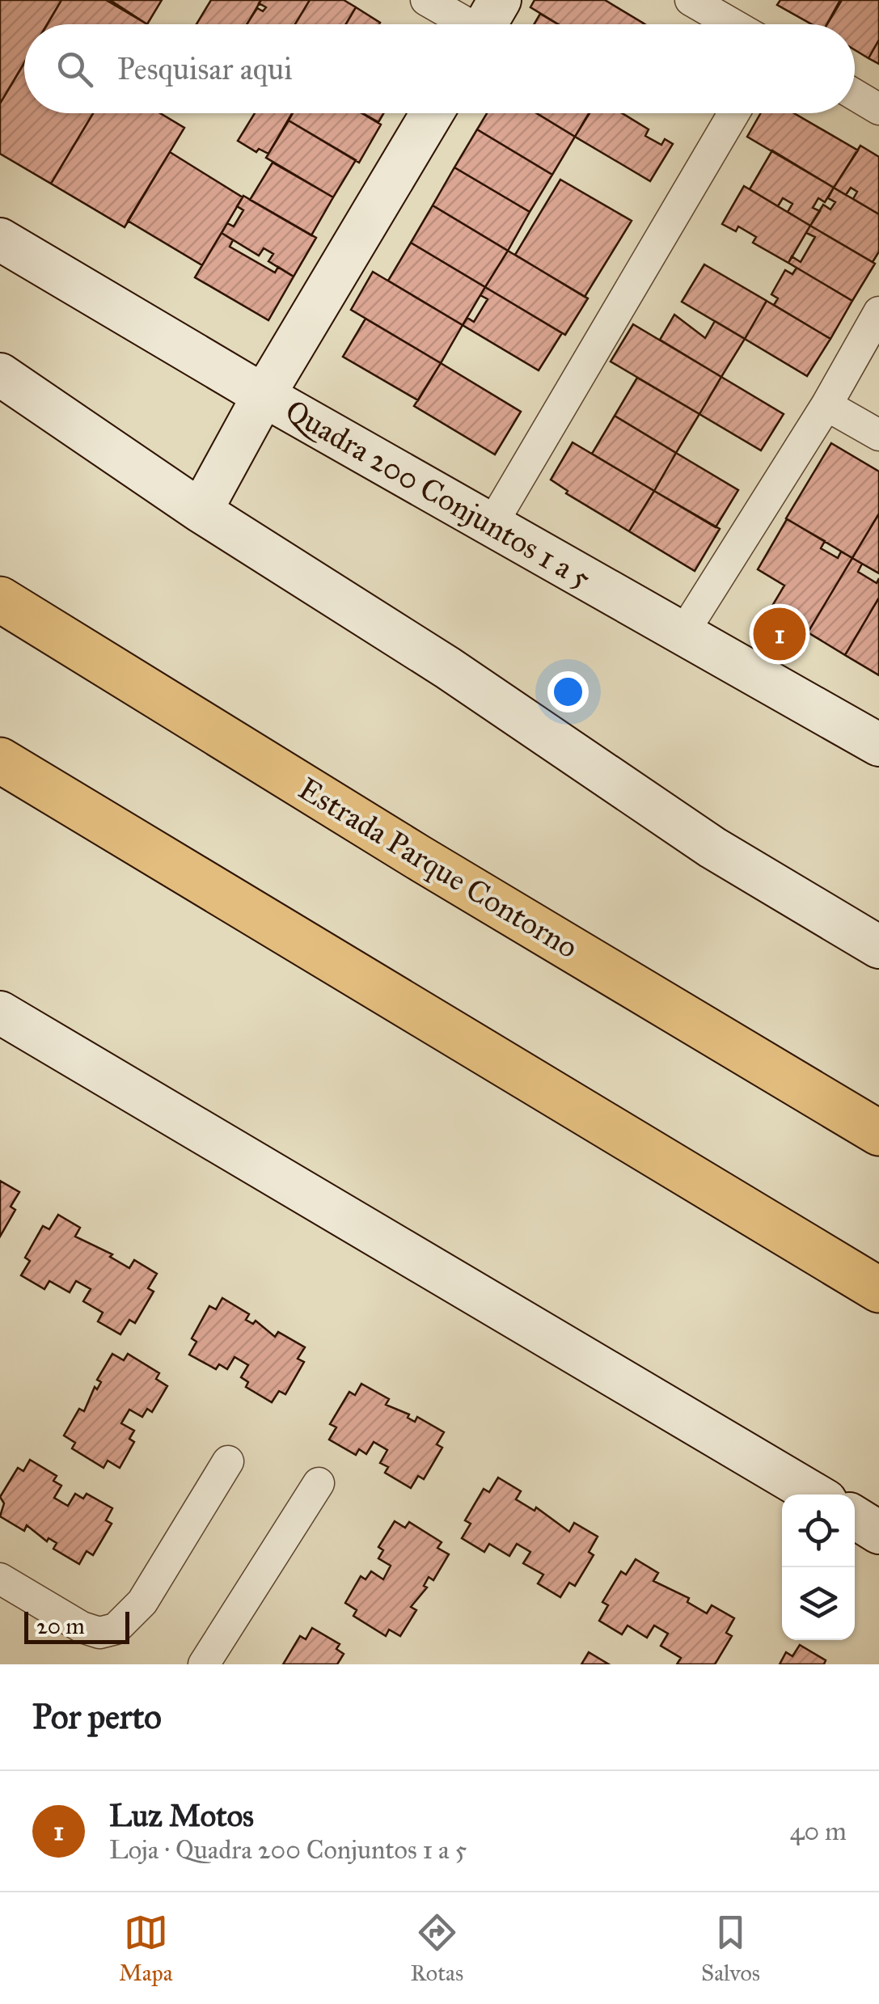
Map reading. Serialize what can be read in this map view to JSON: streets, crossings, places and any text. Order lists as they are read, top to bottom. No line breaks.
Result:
{"streets":{"highway":["Estrada Parque Contorno"],"main road":["Quadra 200 Conjuntos 1 a 5"]},"scale_bar":"20 m","page":{"search":"Pesquisar aqui","pins":"1","scale":"20 m","heading":"Por perto","list":[{"mark":"1","name":"Luz Motos","note":"Loja · Quadra 200 Conjuntos 1 a 5","value":"40 m"}],"nav":["Mapa","Rotas","Salvos"]}}
